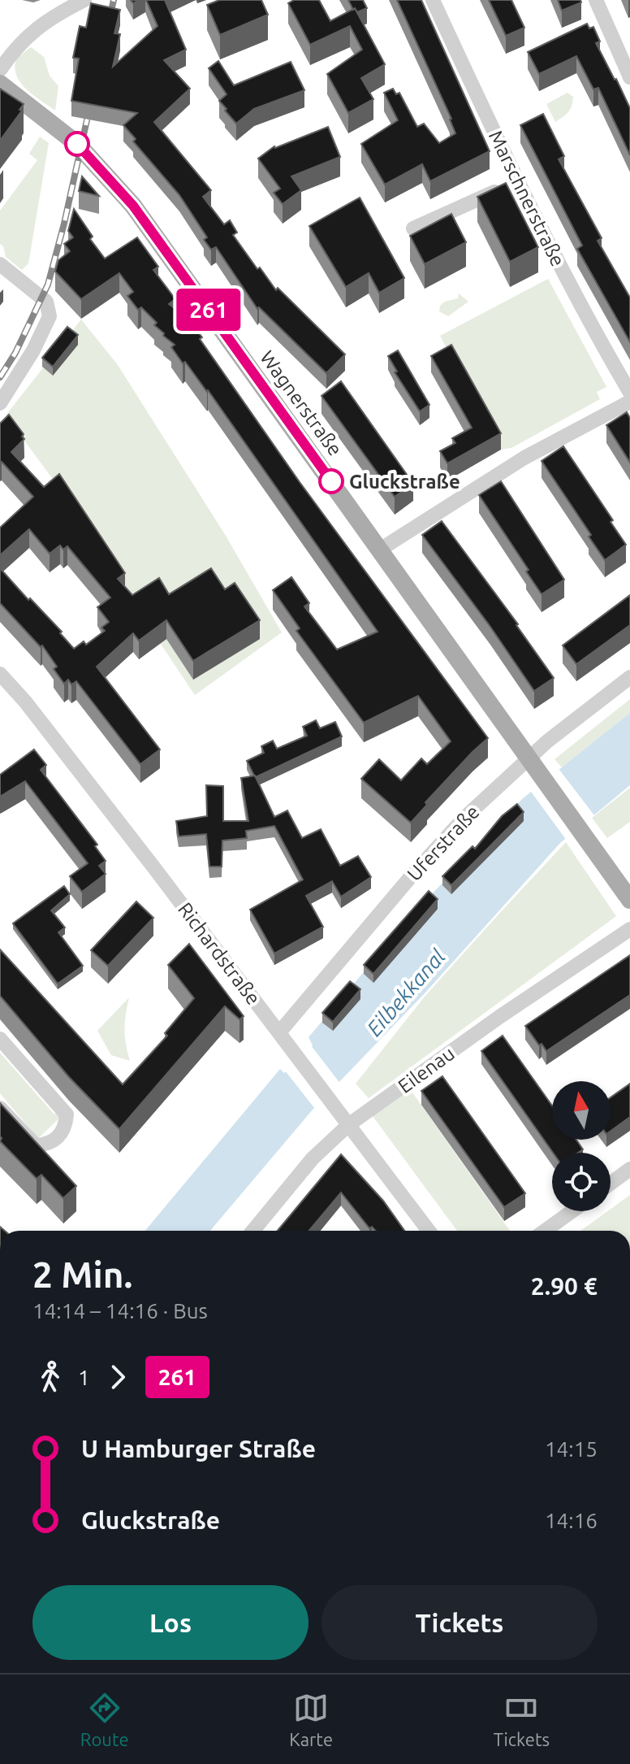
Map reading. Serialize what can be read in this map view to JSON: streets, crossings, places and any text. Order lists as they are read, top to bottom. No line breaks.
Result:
{"streets":{"main road":["Wagnerstraße"],"street":["Marschnerstraße","Uferstraße","Richardstraße","Eilenau"]},"crossings":[["Wagnerstraße","Uferstraße"],["Uferstraße","Richardstraße"],["Richardstraße","Eilenau"]],"water":["Eilbekkanal"],"places":["Gluckstraße"],"lines":["bus line 261"],"north":"top","page":{"on_map":"261","heading":["2 Min.","14:14 – 14:16 · Bus","2.90 €"],"legs":["1","261"],"list":[{"name":"U Hamburger Straße","value":"14:15"},{"name":"Gluckstraße","value":"14:16"}],"buttons":["Los","Tickets"],"tabs":["Route","Karte","Tickets"]}}
